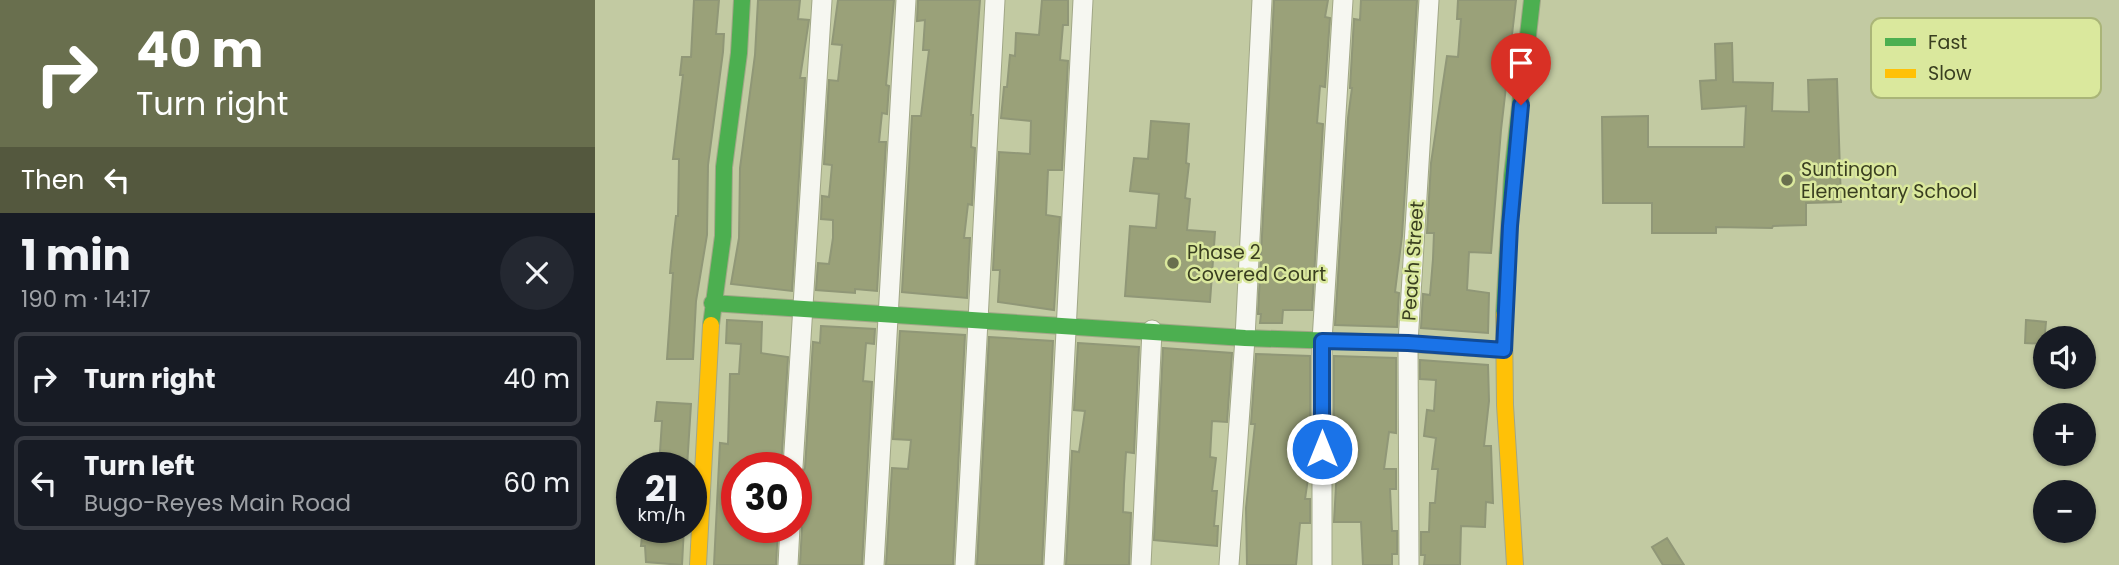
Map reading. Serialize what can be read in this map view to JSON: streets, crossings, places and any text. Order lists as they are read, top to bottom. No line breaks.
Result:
{"streets":{"street":["Peach Street"]},"places":["Suntingon Elementary School","Phase 2 Covered Court"],"legend":["Fast","Slow"],"page":{"turn":["40 m","Turn right"],"then":"Then","heading":["1 min","190 m · 14:17"],"map_buttons":["+","−"],"list":[{"name":"Turn right","value":"40 m"},{"name":"Turn left","note":"Bugo-Reyes Main Road","value":"60 m"}],"speed":"21 km/h","limit":"30"}}
